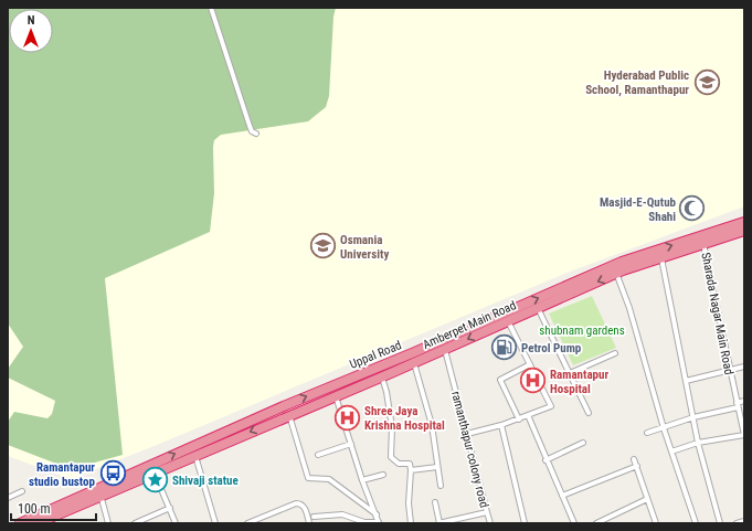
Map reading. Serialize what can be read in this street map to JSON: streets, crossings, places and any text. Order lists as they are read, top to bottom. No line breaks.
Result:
{"streets":{"highway":["Amberpet Main Road","Uppal Road"],"street":["Sharada Nagar Main Road","ramanthapur colony road"]},"crossings":[["Sharada Nagar Main Road","Amberpet Main Road"],["Amberpet Main Road","Uppal Road"],["Amberpet Main Road","ramanthapur colony road"],["Uppal Road","ramanthapur colony road"]],"one_way":["Uppal Road"],"parks":["shubnam gardens"],"places":{"school or university":["Hyderabad Public School, Ramanthapur","Osmania University"],"mosque":["Masjid-E-Qutub Shahi"],"fuel station":["Petrol Pump"],"hospital":["Ramantapur Hospital","Shree Jaya Krishna Hospital"],"bus stop":["Ramantapur studio bustop"],"place":["Shivaji statue"]},"scale_bar":"100 m","north":"top"}
